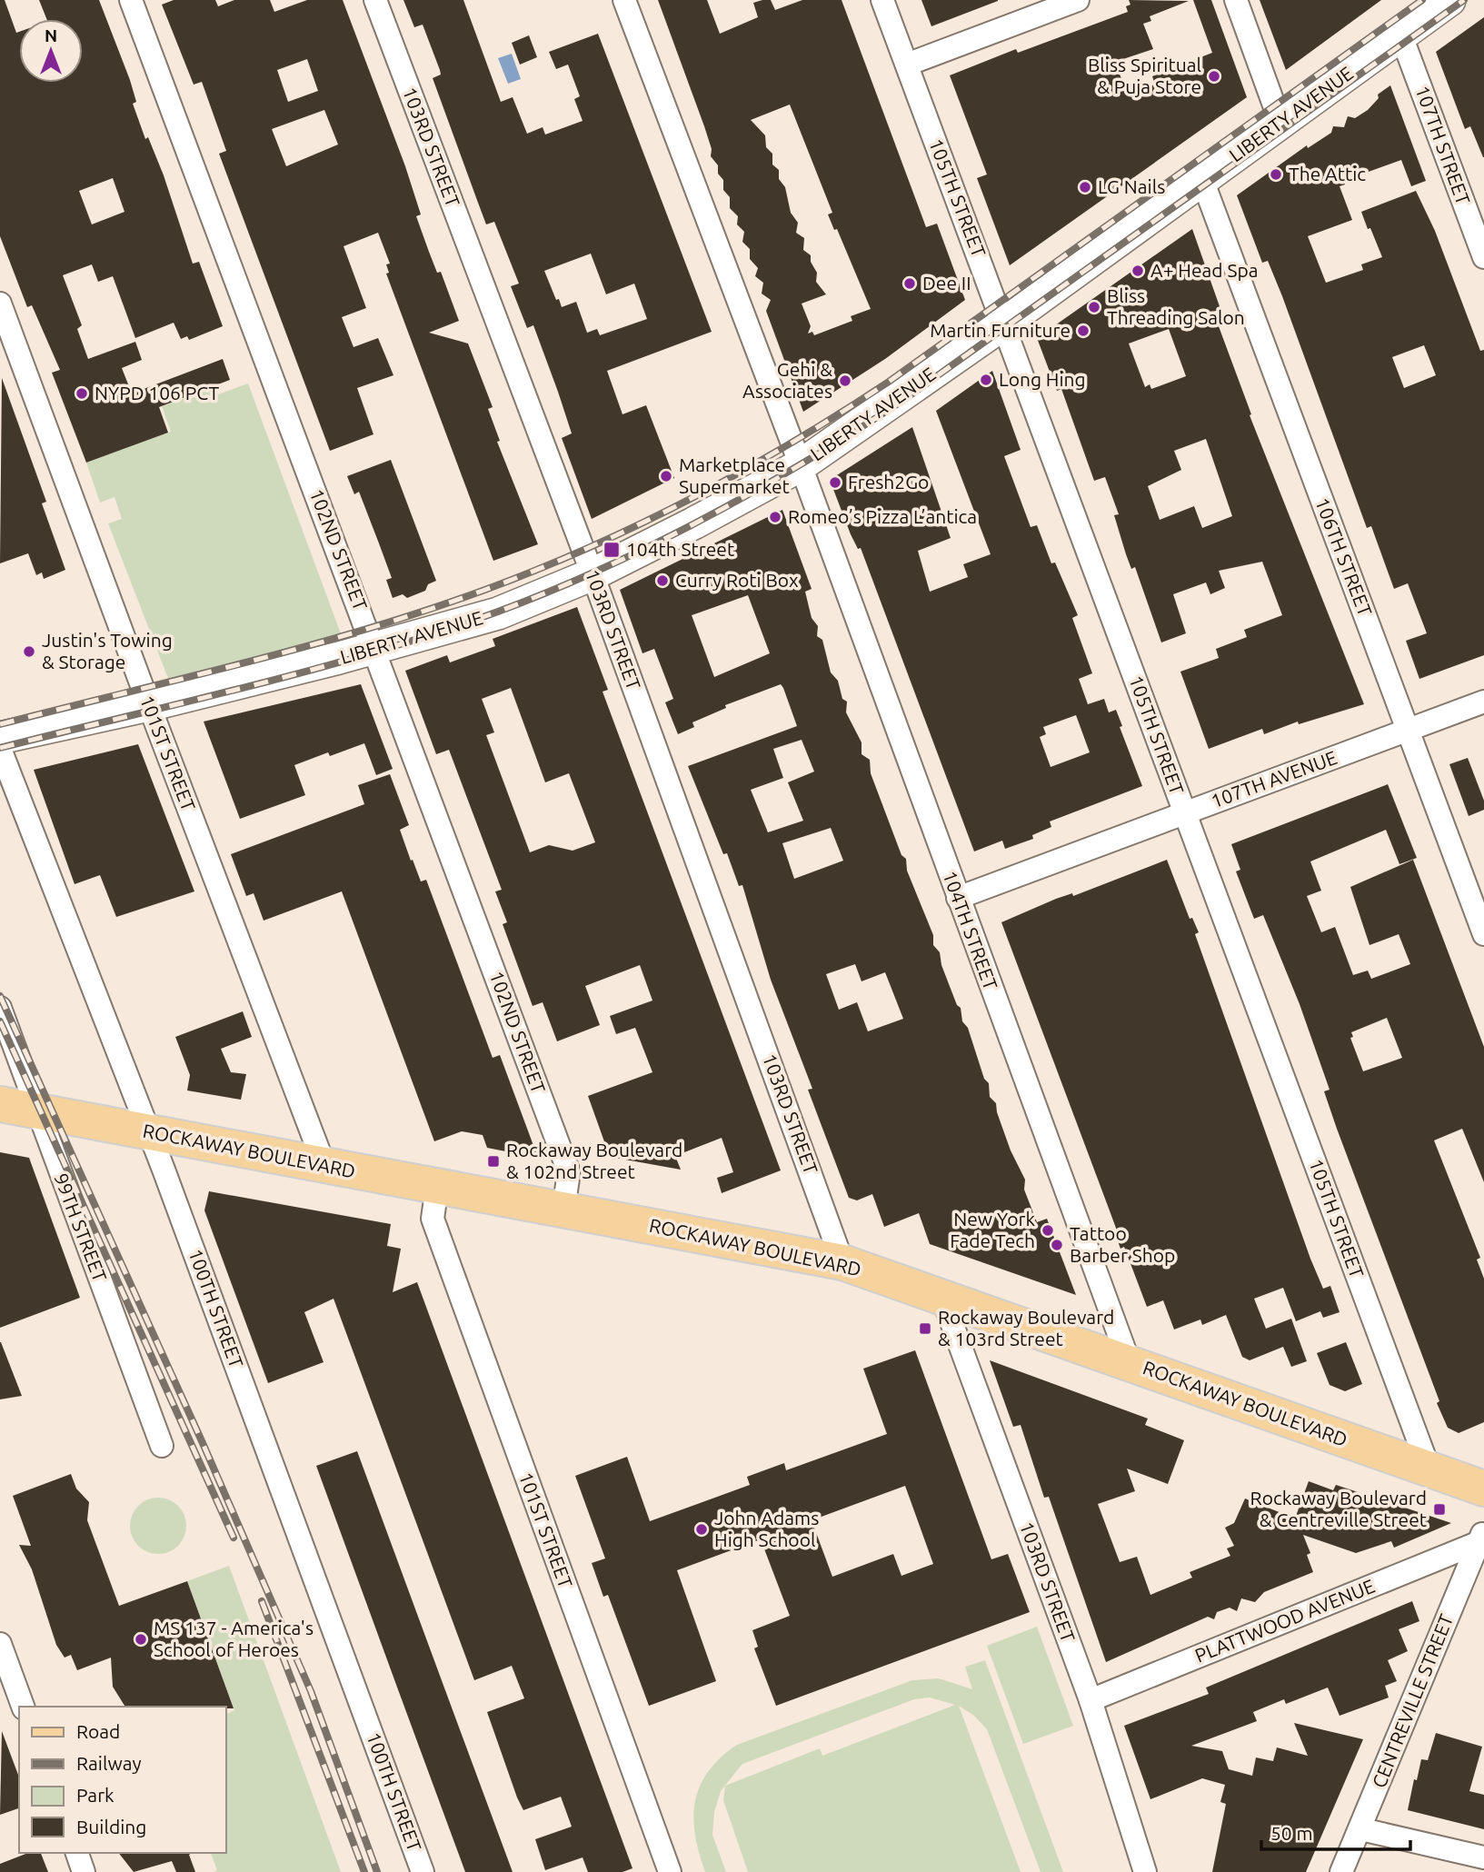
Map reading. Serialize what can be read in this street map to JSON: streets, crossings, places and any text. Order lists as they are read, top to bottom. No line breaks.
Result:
{"streets":{"main road":["ROCKAWAY BOULEVARD"],"street":["LIBERTY AVENUE","107TH STREET","103RD STREET","105TH STREET","102ND STREET","106TH STREET","101ST STREET","107TH AVENUE","104TH STREET","99TH STREET","100TH STREET","PLATTWOOD AVENUE","CENTREVILLE STREET"]},"crossings":[["LIBERTY AVENUE","107TH STREET"],["LIBERTY AVENUE","103RD STREET"],["LIBERTY AVENUE","105TH STREET"],["LIBERTY AVENUE","102ND STREET"],["LIBERTY AVENUE","106TH STREET"],["LIBERTY AVENUE","101ST STREET"],["LIBERTY AVENUE","104TH STREET"],["103RD STREET","ROCKAWAY BOULEVARD"],["103RD STREET","PLATTWOOD AVENUE"],["105TH STREET","107TH AVENUE"],["105TH STREET","ROCKAWAY BOULEVARD"],["102ND STREET","ROCKAWAY BOULEVARD"],["106TH STREET","107TH AVENUE"],["101ST STREET","ROCKAWAY BOULEVARD"],["107TH AVENUE","104TH STREET"],["104TH STREET","ROCKAWAY BOULEVARD"],["ROCKAWAY BOULEVARD","99TH STREET"],["ROCKAWAY BOULEVARD","100TH STREET"],["PLATTWOOD AVENUE","CENTREVILLE STREET"]],"places":{"other":["Bliss Spiritual & Puja Store","The Attic","LG Nails","A+ Head Spa","Dee II","Bliss Threading Salon","Martin Furniture","Long Hing","Gehi & Associates","NYPD 106 PCT","Marketplace Supermarket","Fresh2Go","Romeo’s Pizza L’antica","Curry Roti Box","Justin's Towing & Storage","New York Fade Tech","Tattoo Barber Shop","John Adams High School","MS 137 - America's School of Heroes"],"transit":["104th Street","Rockaway Boulevard & 102nd Street","Rockaway Boulevard & 103rd Street","Rockaway Boulevard & Centreville Street"]},"legend":["Road","Railway","Park","Building"],"scale_bar":"50 m","north":"top"}
